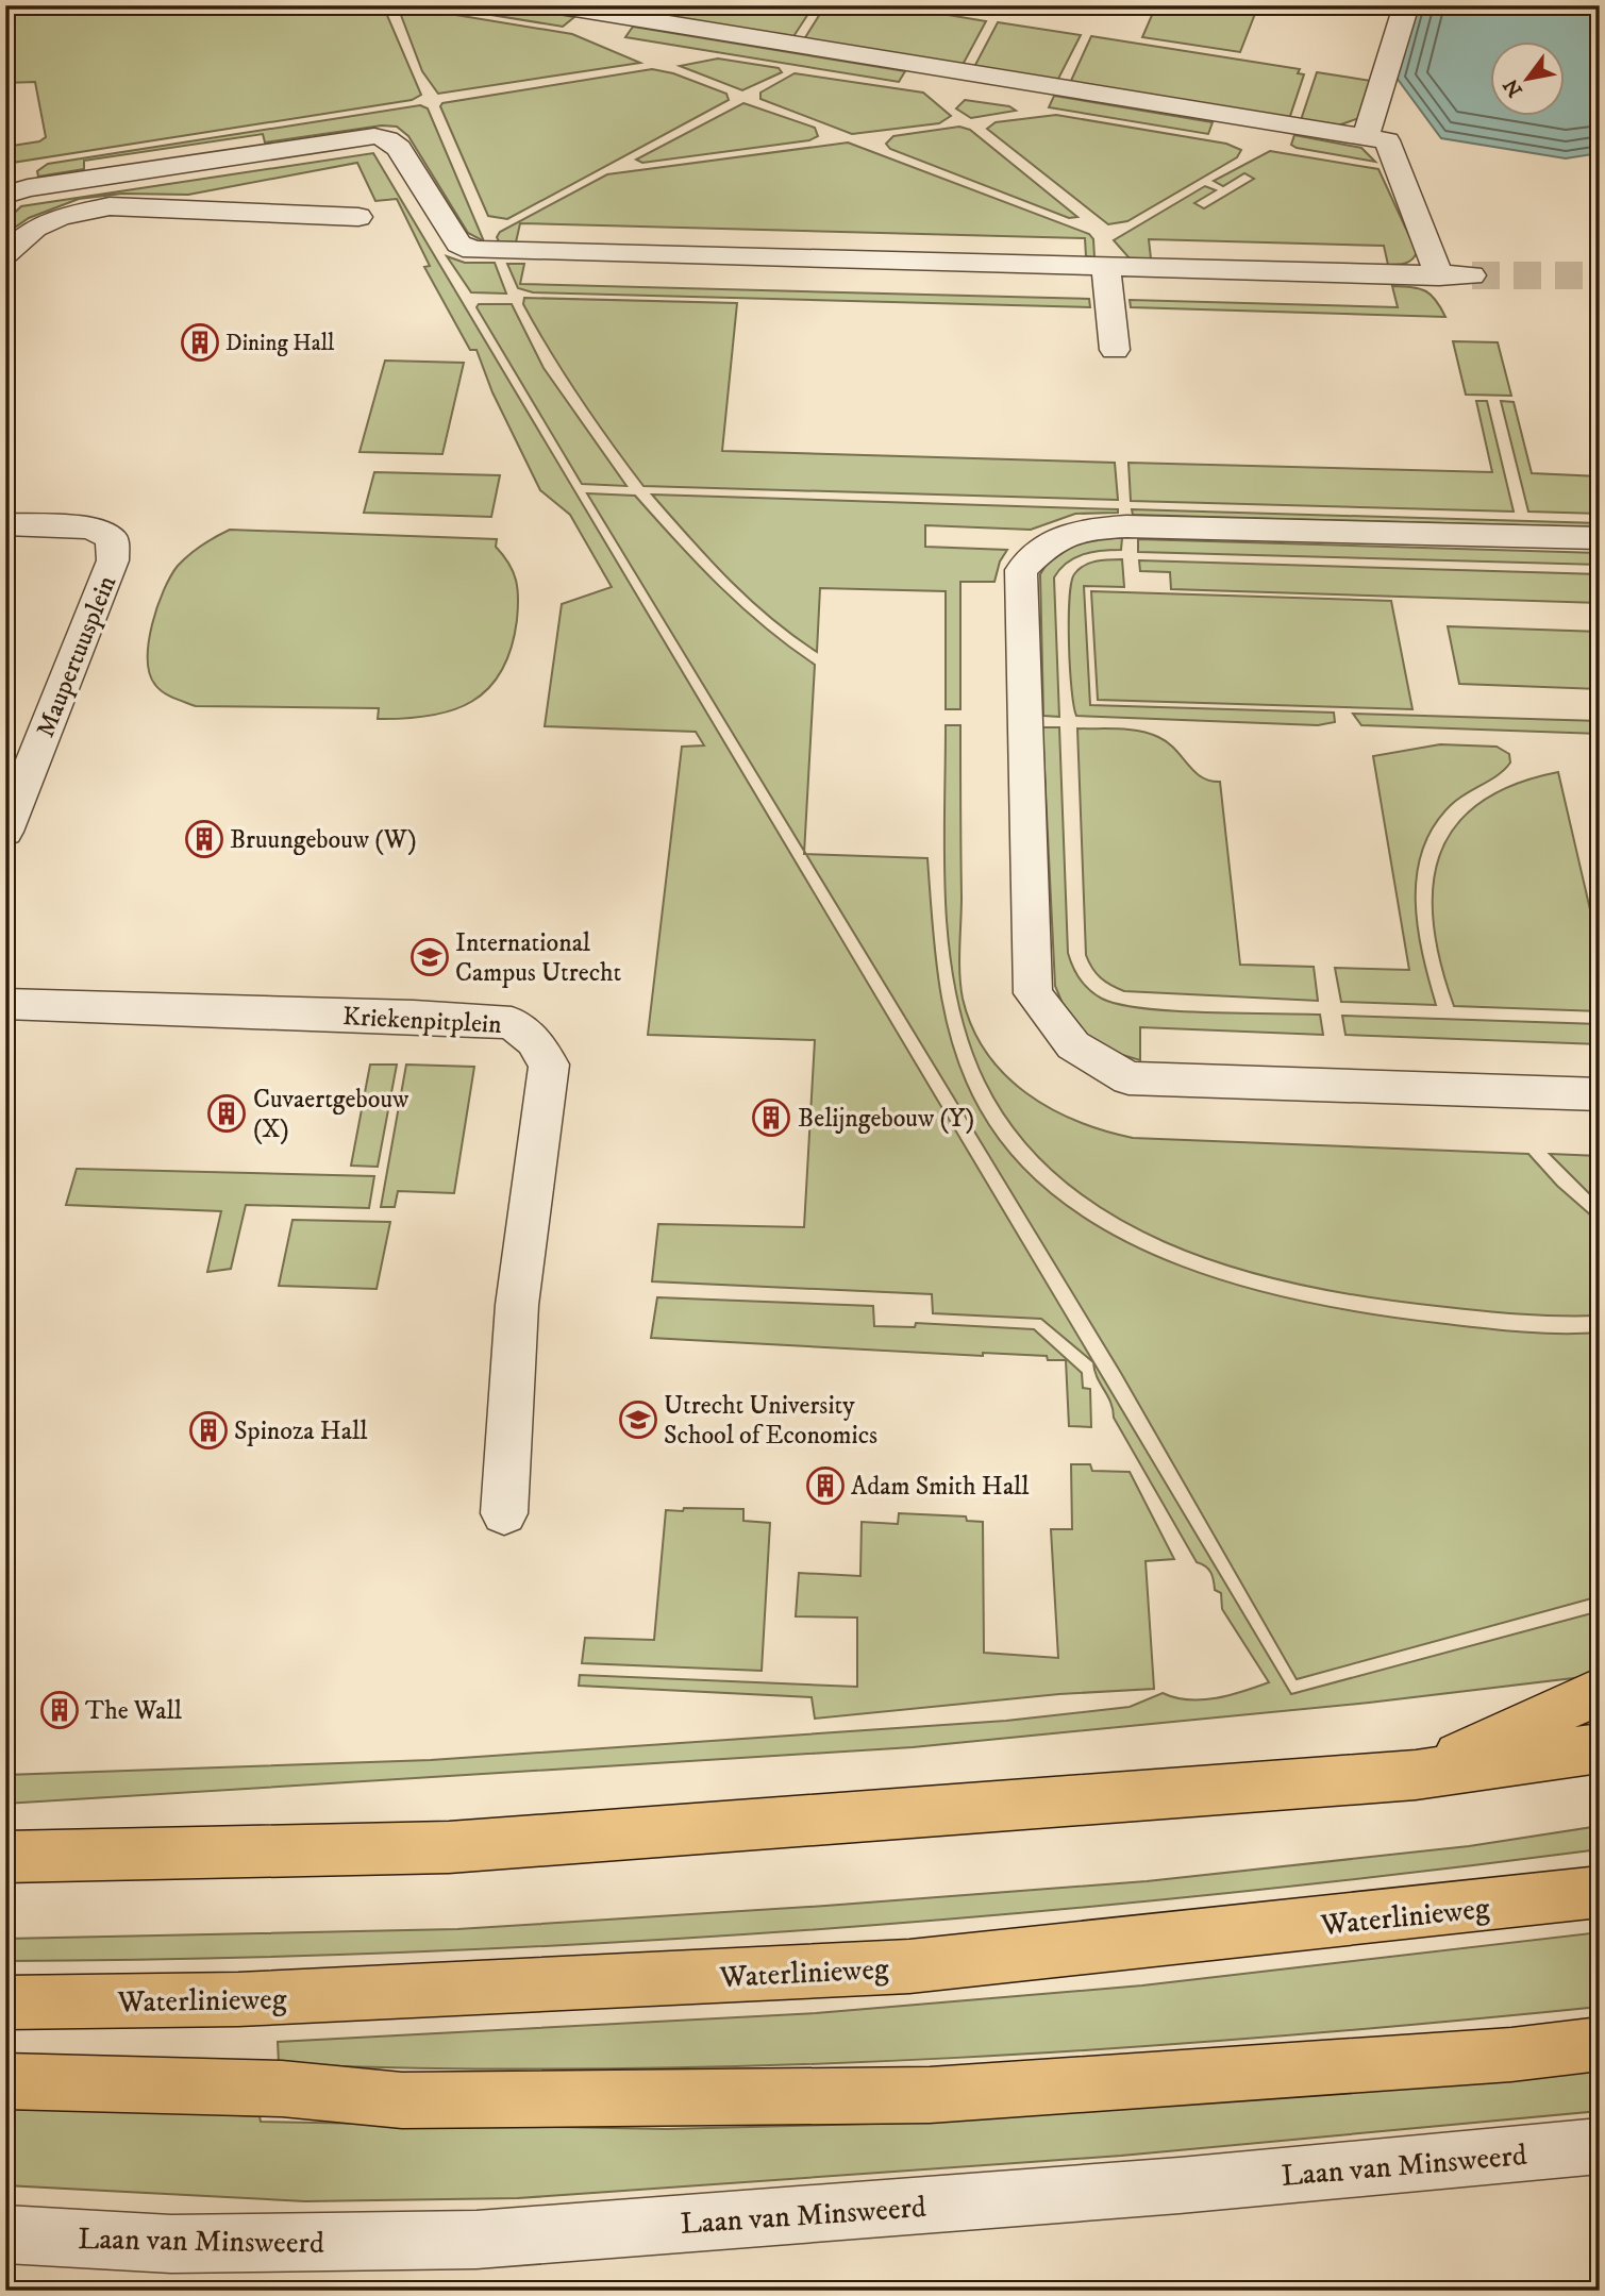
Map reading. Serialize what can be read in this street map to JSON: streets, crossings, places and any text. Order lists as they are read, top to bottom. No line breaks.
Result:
{"streets":{"main road":["Waterlinieweg"],"street":["Maupertuusplein","Kriekenpitplein","Laan van Minsweerd"]},"places":{"building":["Dining Hall","Bruungebouw (W)","Cuvaertgebouw (X)","Belijngebouw (Y)","Spinoza Hall","Adam Smith Hall","The Wall"],"school or university":["International Campus Utrecht","Utrecht University School of Economics"]},"north":"bottom left"}
